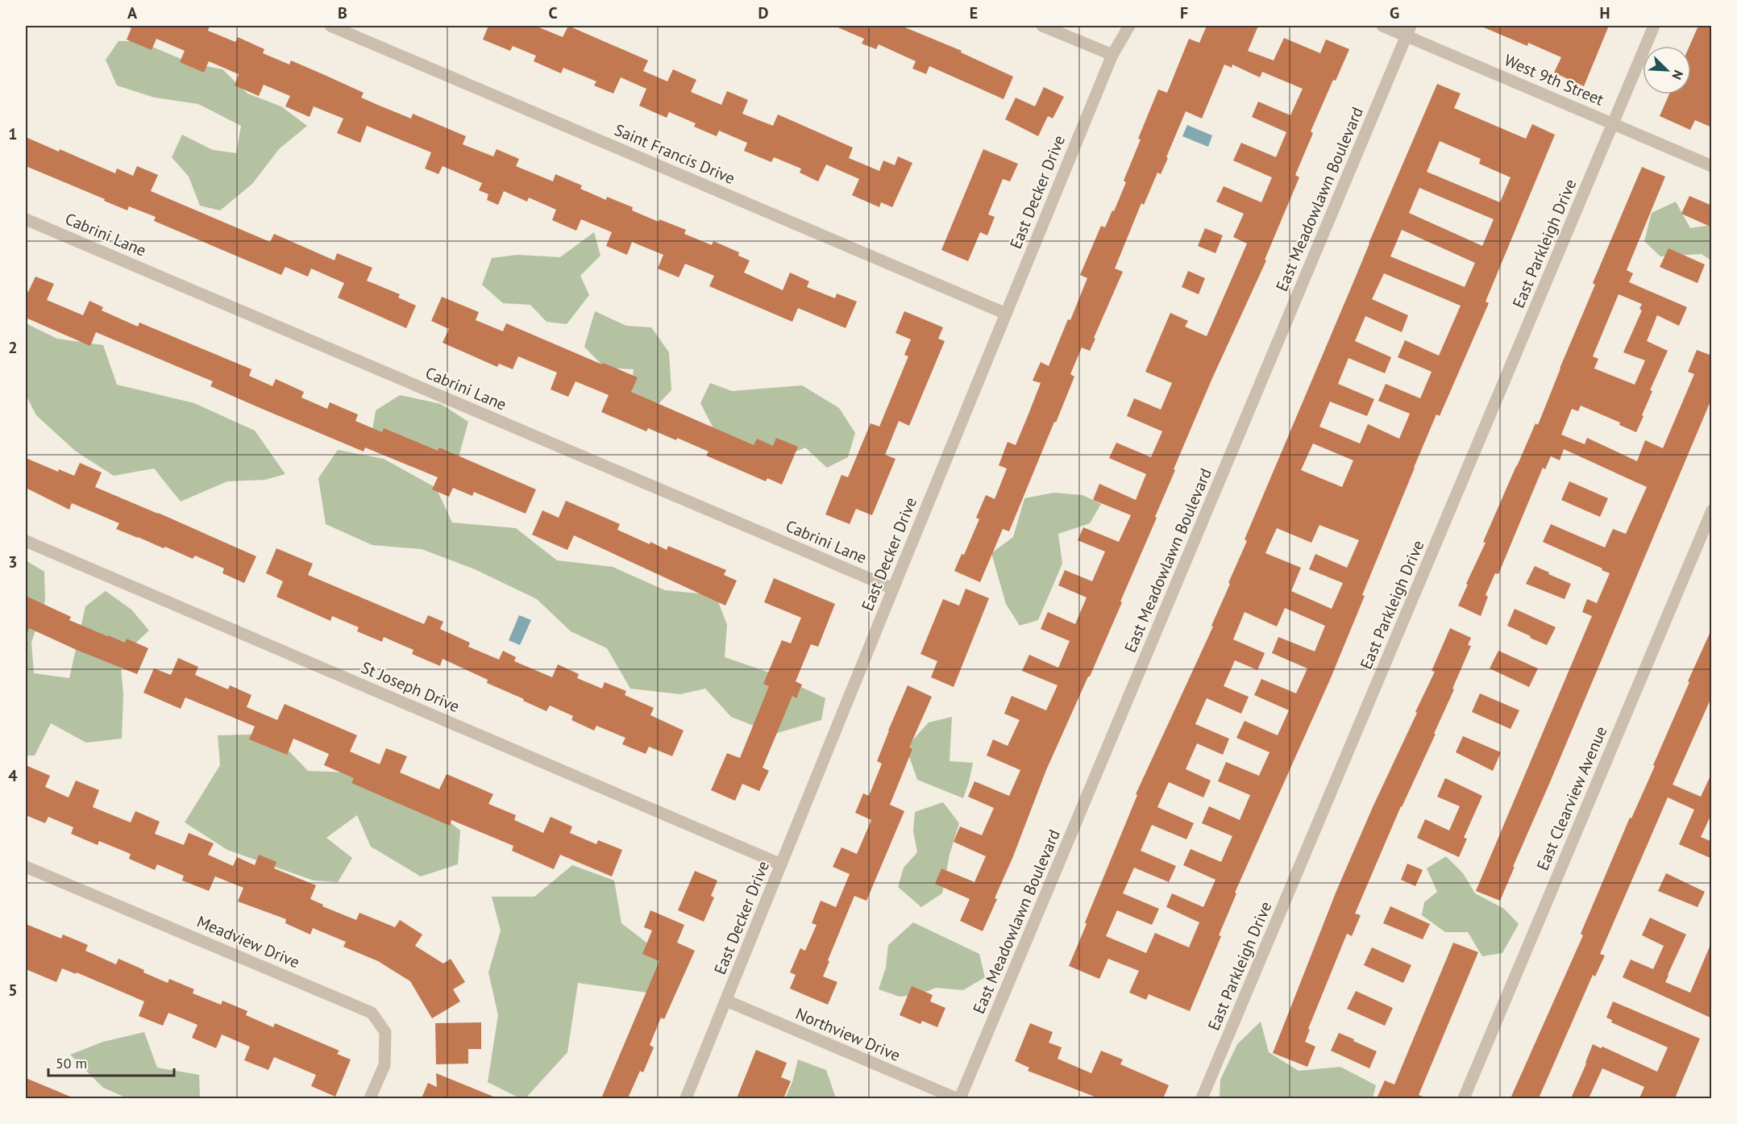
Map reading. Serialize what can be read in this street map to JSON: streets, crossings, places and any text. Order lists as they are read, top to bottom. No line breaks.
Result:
{"streets":{"street":["West 9th Street","Saint Francis Drive","East Decker Drive","East Meadowlawn Boulevard","Cabrini Lane","East Parkleigh Drive","St Joseph Drive","East Clearview Avenue","Meadview Drive","Northview Drive"]},"crossings":[["West 9th Street","East Meadowlawn Boulevard"],["West 9th Street","East Parkleigh Drive"],["Saint Francis Drive","East Decker Drive"],["East Decker Drive","Cabrini Lane"],["East Decker Drive","St Joseph Drive"],["East Decker Drive","Northview Drive"]],"scale_bar":"50 m","north":"bottom right","grid":{"columns":["A","B","C","D","E","F","G","H"],"rows":["1","2","3","4","5"]}}
